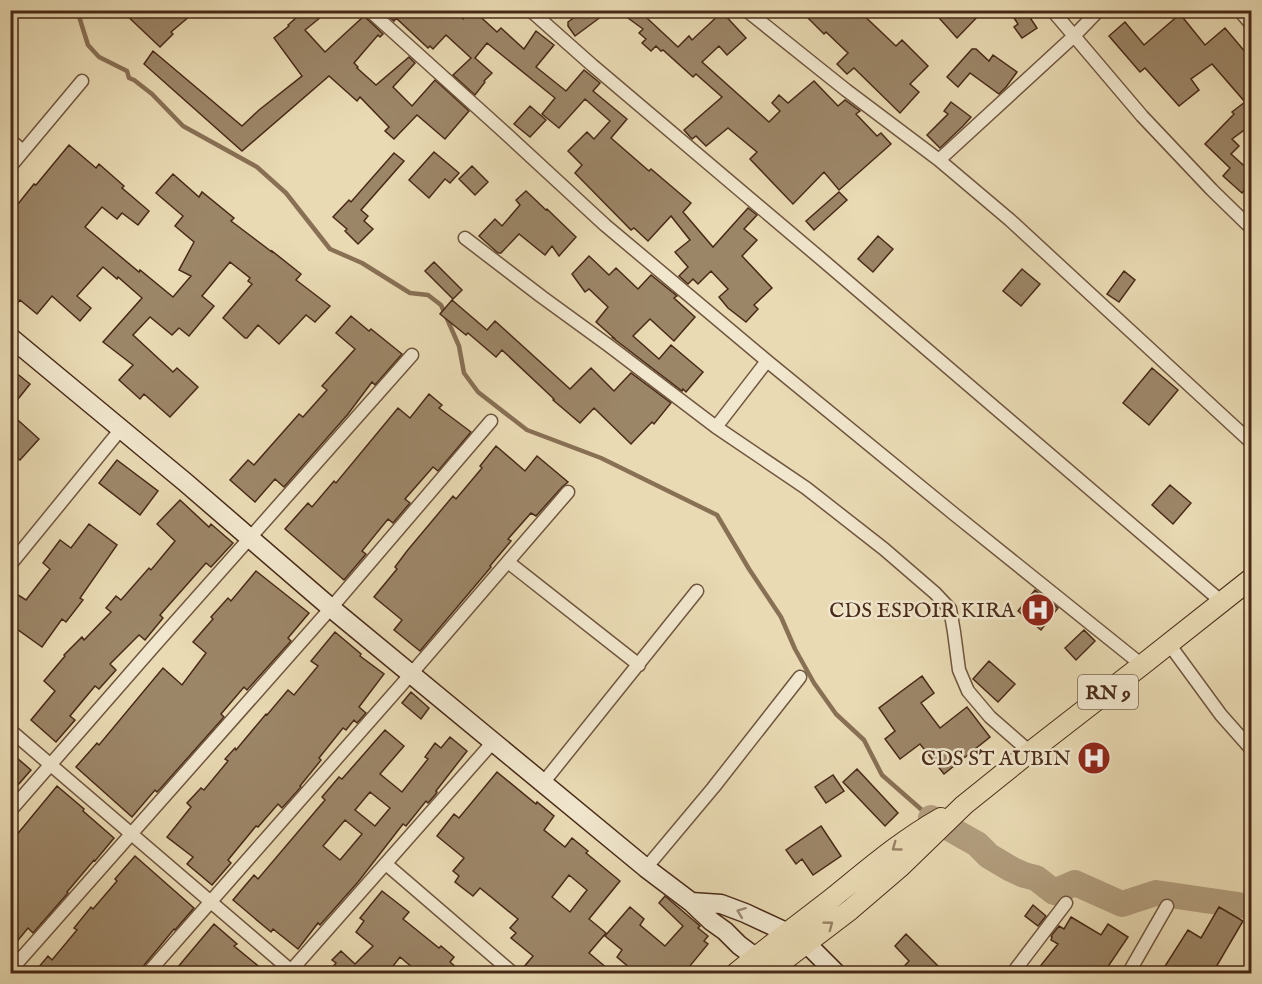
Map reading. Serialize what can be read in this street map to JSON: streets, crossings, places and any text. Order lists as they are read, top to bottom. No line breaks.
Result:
{"streets":{"main road":["RN 9"]},"places":{"hospital":["CDS ESPOIR KIRA","CDS ST AUBIN"]}}
